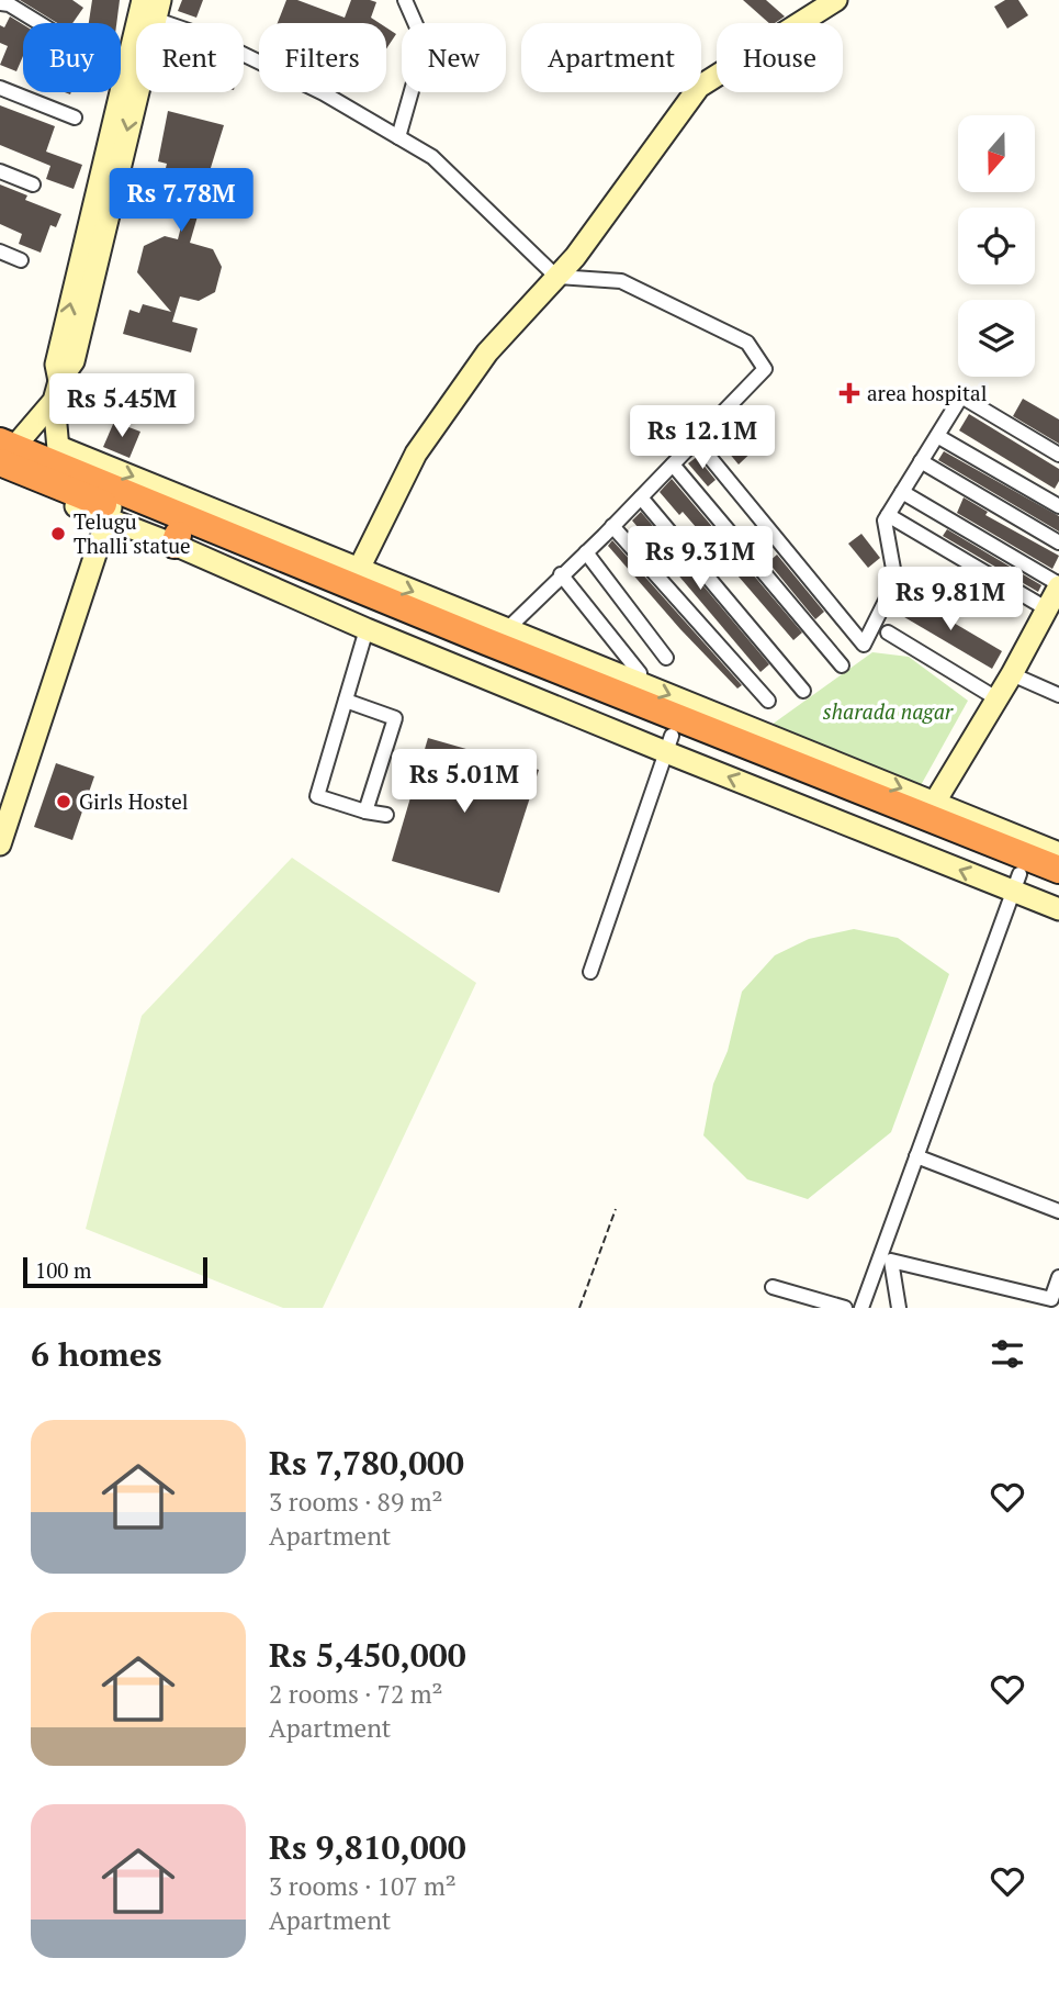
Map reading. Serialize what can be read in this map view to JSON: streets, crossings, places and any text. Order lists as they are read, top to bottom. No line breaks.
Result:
{"parks":["sharada nagar"],"places":{"health":["area hospital"],"other":["Telugu Thalli statue","Girls Hostel"]},"scale_bar":"100 m","north":"bottom","page":{"chip":["Buy","Rent","Filters","New","Apartment","House"],"price":["Rs 7.78M","Rs 5.45M","Rs 12.1M","Rs 9.31M","Rs 9.81M","Rs 5.01M"],"scale":"100 m","heading":"6 homes","list":[{"name":"Rs 7,780,000","note":"3 rooms · 89 m² · Apartment"},{"name":"Rs 5,450,000","note":"2 rooms · 72 m² · Apartment"},{"name":"Rs 9,810,000","note":"3 rooms · 107 m² · Apartment"}]}}
